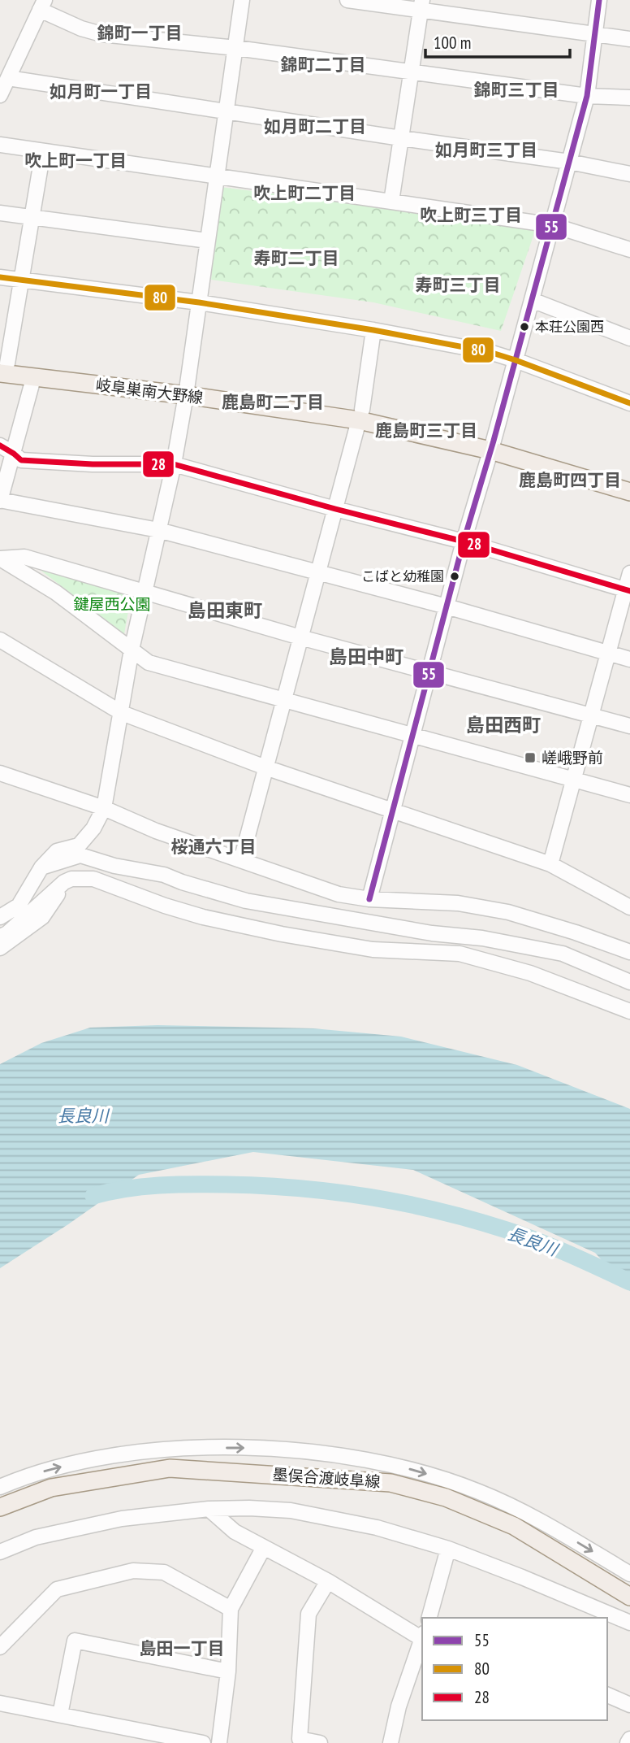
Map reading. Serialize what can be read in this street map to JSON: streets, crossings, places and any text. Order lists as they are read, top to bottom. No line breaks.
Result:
{"streets":{"main road":["岐阜巣南大野線","墨俣合渡岐阜線"]},"districts":["錦町一丁目","錦町二丁目","錦町三丁目","如月町一丁目","如月町二丁目","如月町三丁目","吹上町一丁目","吹上町二丁目","吹上町三丁目","寿町二丁目","寿町三丁目","鹿島町二丁目","鹿島町三丁目","鹿島町四丁目","島田東町","島田中町","島田西町","桜通六丁目","島田一丁目"],"water":["長良川"],"parks":["鍵屋西公園"],"places":{"other":["本荘公園西","こばと幼稚園"],"transit":["嵯峨野前"]},"lines":["transit line 55","transit line 80","transit line 28"],"legend":["55","80","28"],"scale_bar":"100 m"}
